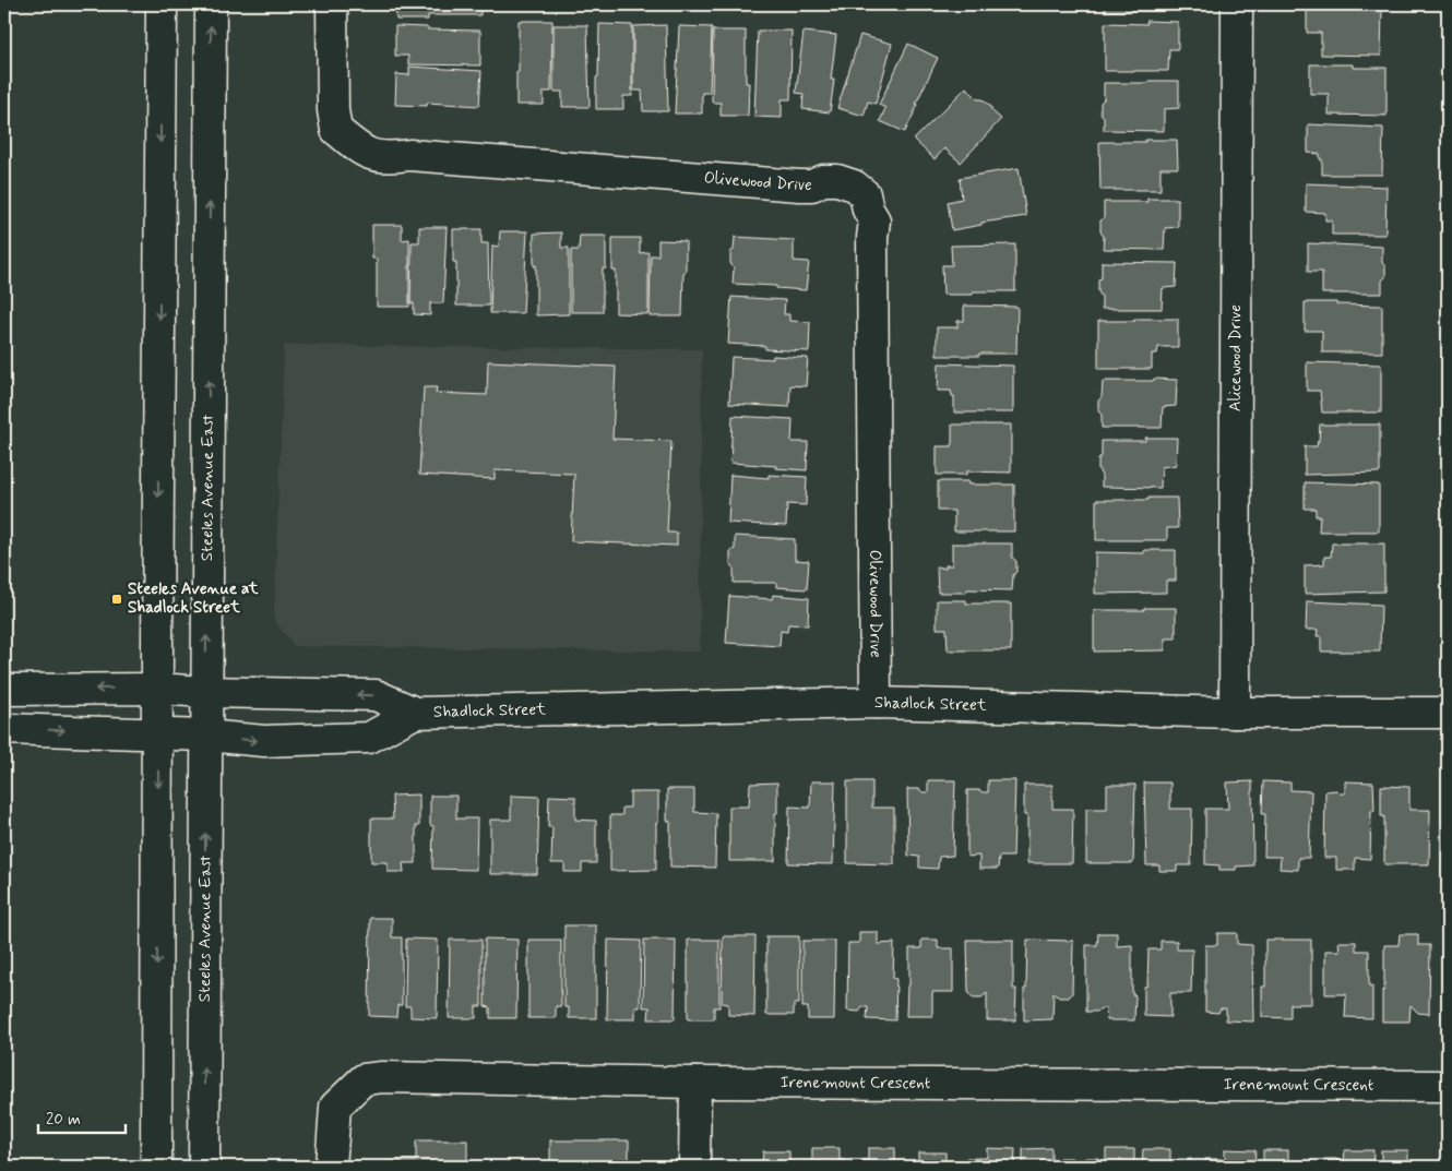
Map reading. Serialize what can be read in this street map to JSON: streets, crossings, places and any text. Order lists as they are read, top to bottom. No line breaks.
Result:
{"streets":{"street":["Olivewood Drive","Alicewood Drive","Steeles Avenue East","Shadlock Street","Irenemount Crescent"]},"crossings":[["Olivewood Drive","Shadlock Street"],["Alicewood Drive","Shadlock Street"],["Steeles Avenue East","Shadlock Street"]],"places":{"transit":["Steeles Avenue at Shadlock Street"]},"scale_bar":"20 m"}
